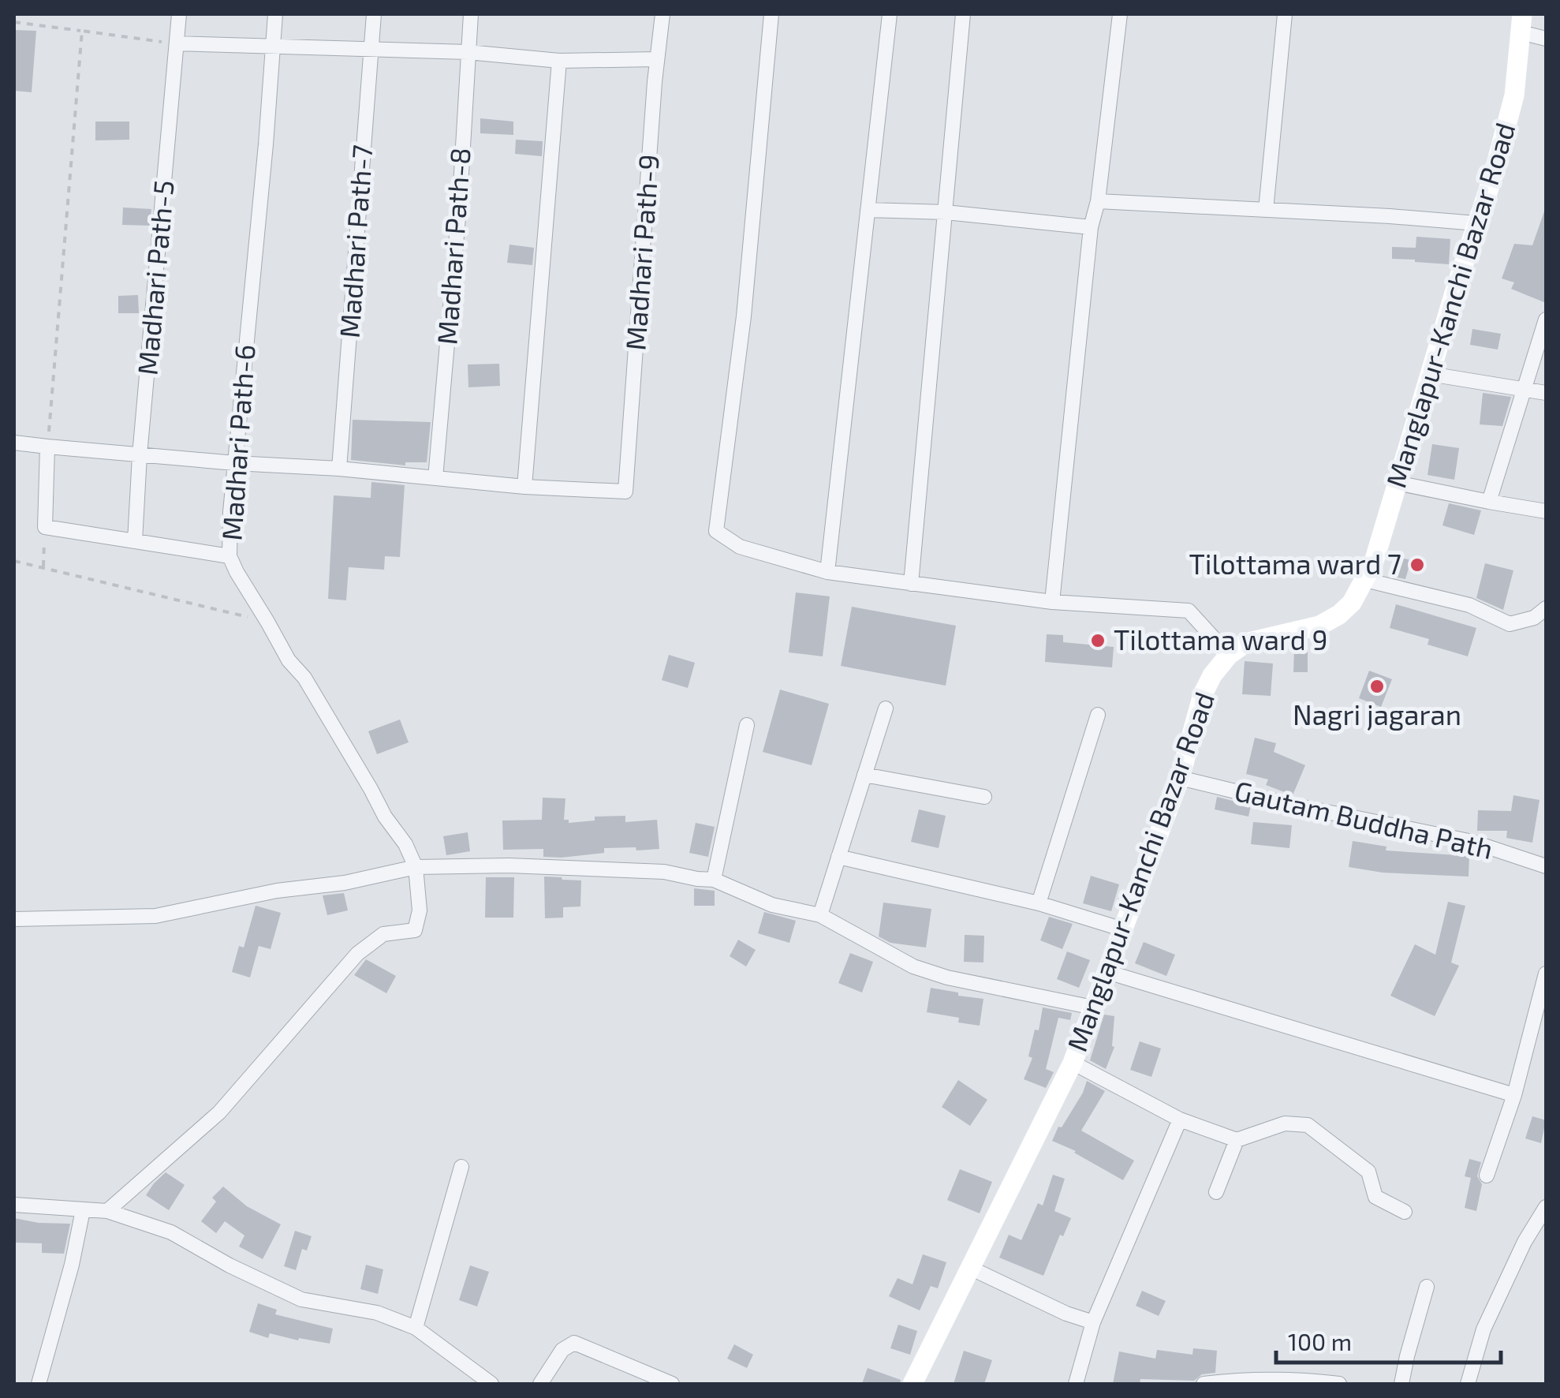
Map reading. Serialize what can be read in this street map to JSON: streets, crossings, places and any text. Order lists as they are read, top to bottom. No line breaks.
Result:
{"streets":{"street":["Madhari Path-7","Madhari Path-8","Madhari Path-9","Madhari Path-5","Manglapur-Kanchi Bazar Road","Madhari Path-6","Gautam Buddha Path"]},"crossings":[["Manglapur-Kanchi Bazar Road","Gautam Buddha Path"]],"places":["Tilottama ward 7","Tilottama ward 9","Nagri jagaran"],"scale_bar":"100 m"}
